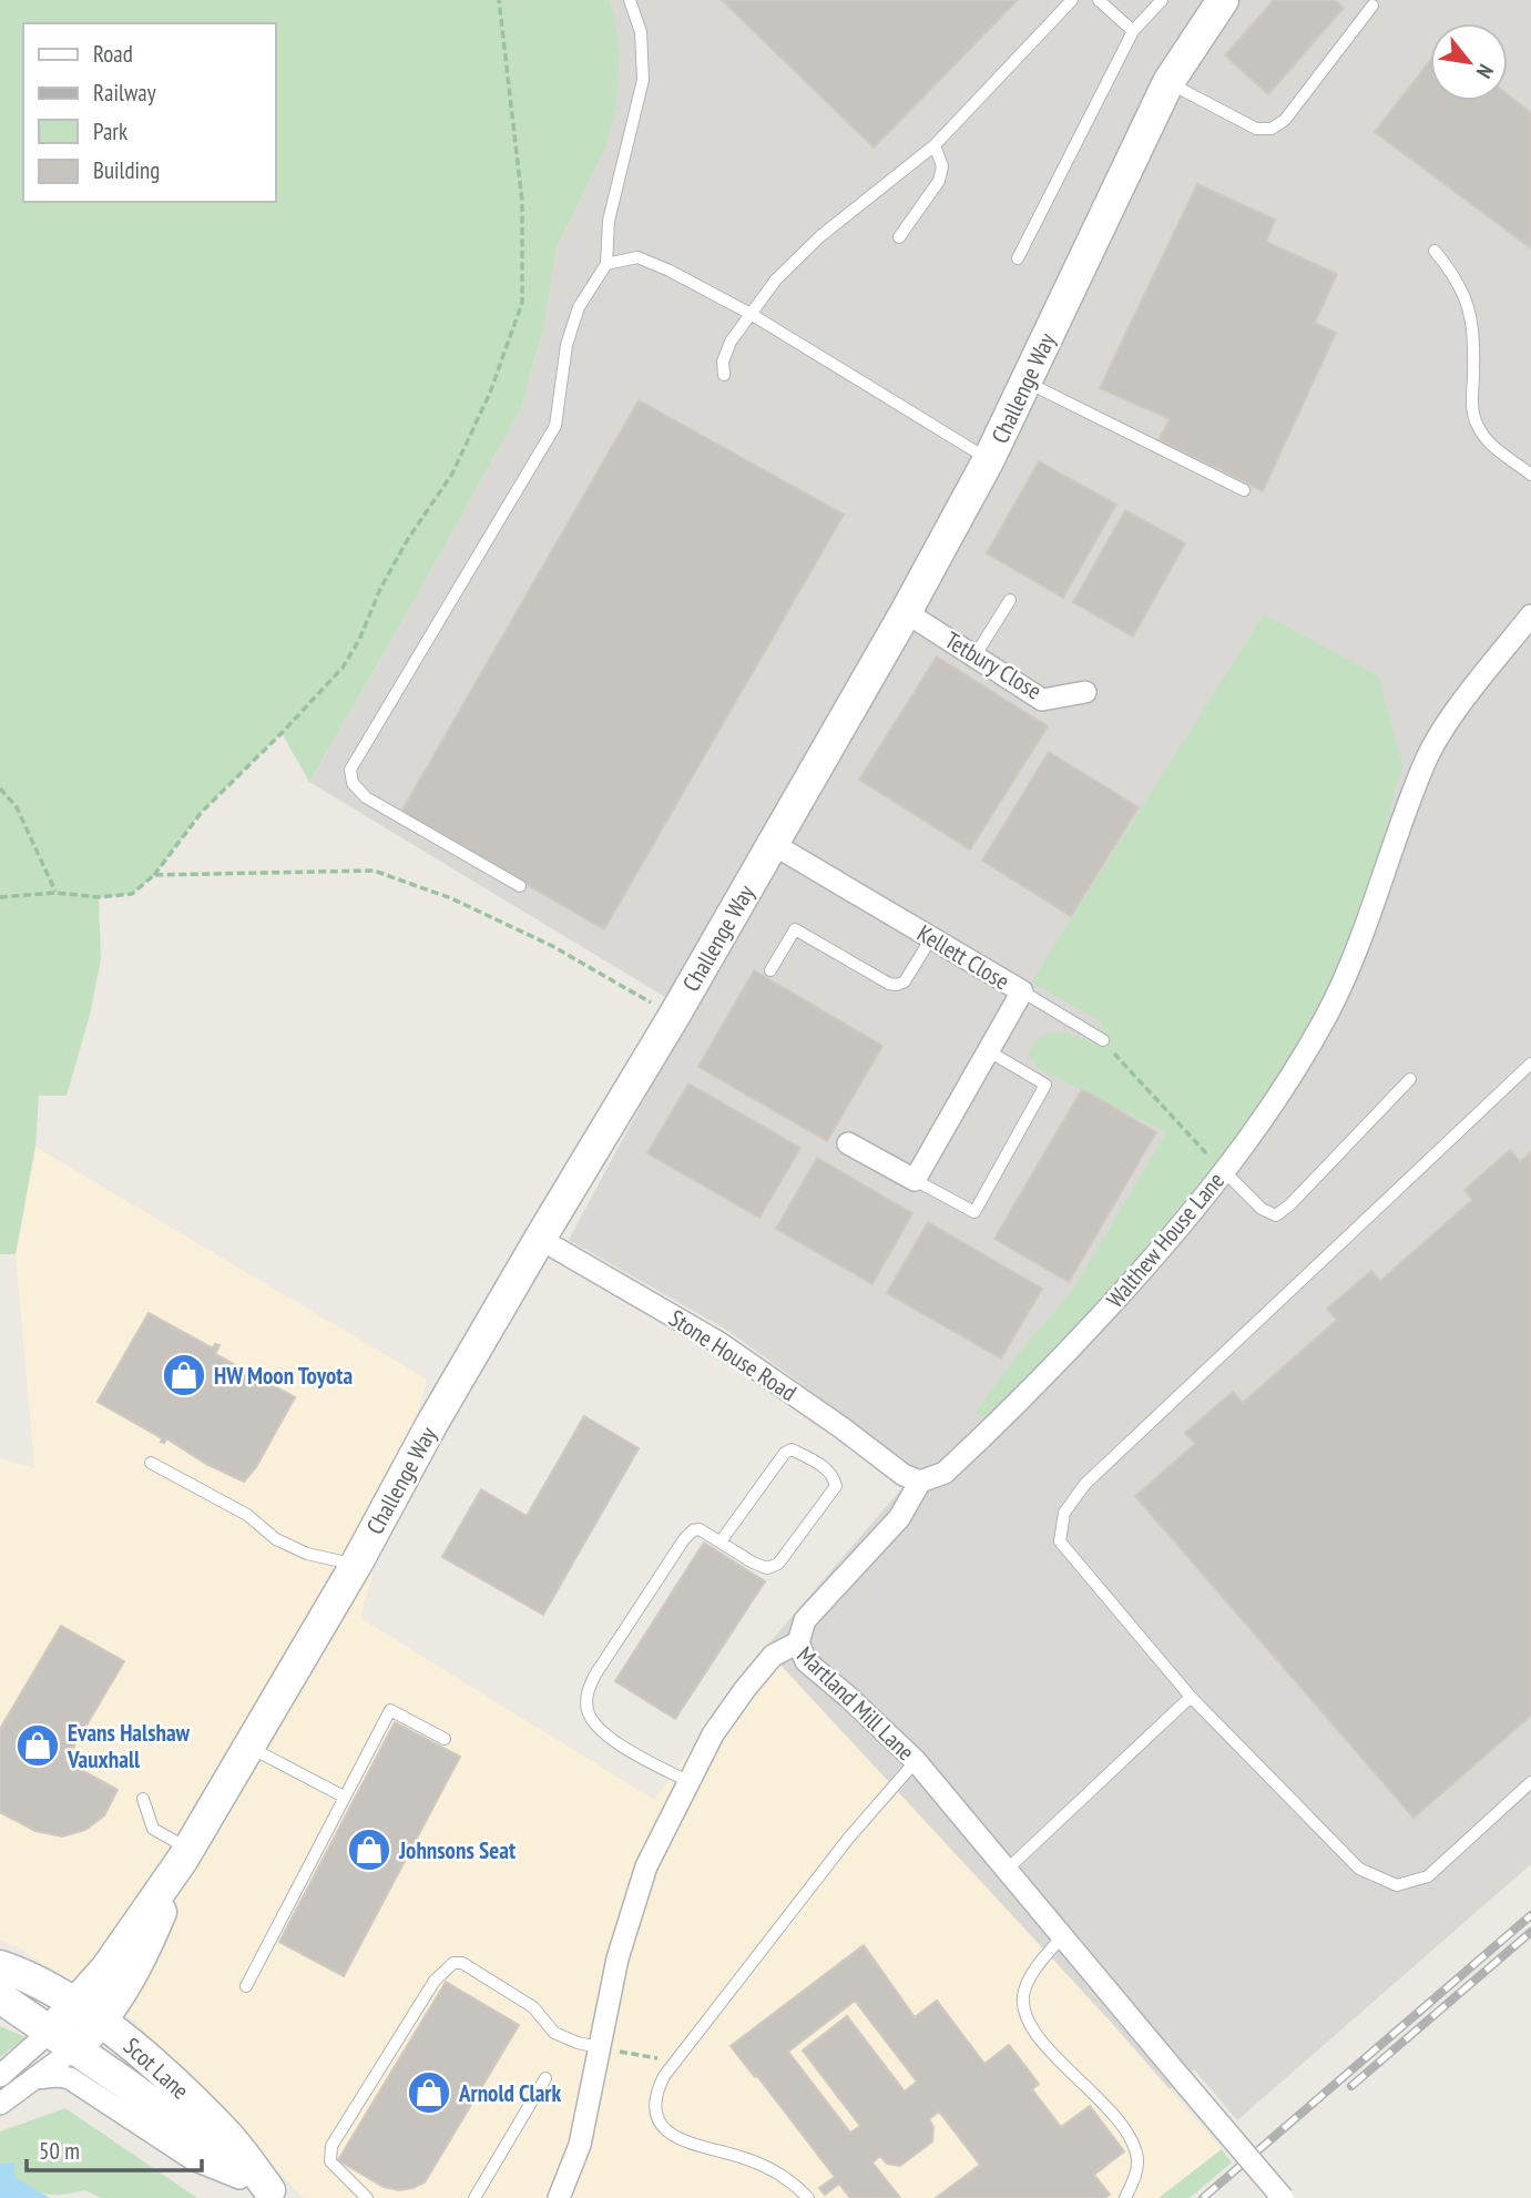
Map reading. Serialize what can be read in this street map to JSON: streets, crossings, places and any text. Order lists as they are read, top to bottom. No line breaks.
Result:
{"streets":{"street":["Challenge Way","Tetbury Close","Kellett Close","Walthew House Lane","Stone House Road","Martland Mill Lane","Scot Lane"]},"crossings":[["Challenge Way","Tetbury Close"],["Challenge Way","Kellett Close"],["Challenge Way","Stone House Road"],["Challenge Way","Scot Lane"],["Walthew House Lane","Stone House Road"]],"places":{"shop":["HW Moon Toyota","Evans Halshaw Vauxhall","Johnsons Seat","Arnold Clark"]},"legend":["Road","Railway","Park","Building"],"scale_bar":"50 m","north":"bottom right"}
